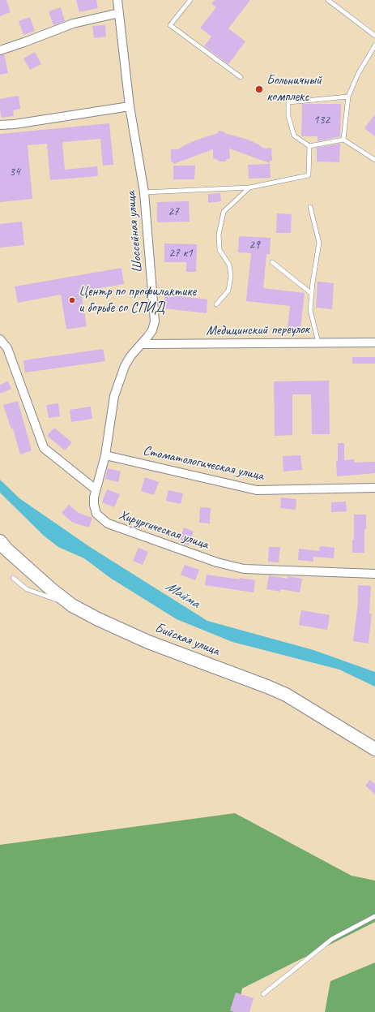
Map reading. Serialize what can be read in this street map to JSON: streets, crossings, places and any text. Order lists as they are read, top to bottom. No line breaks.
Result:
{"streets":{"main road":["Бийская улица"],"street":["Шоссейная улица","Медицинский переулок","Стоматологическая улица","Хирургическая улица"]},"crossings":[["Шоссейная улица","Медицинский переулок"],["Шоссейная улица","Стоматологическая улица"],["Шоссейная улица","Хирургическая улица"]],"water":["Майма"],"places":["Больничный комплекс","Центр по профилактике и борьбе со СПИД"],"house_numbers":["132","34","27","29","27 к1"]}
